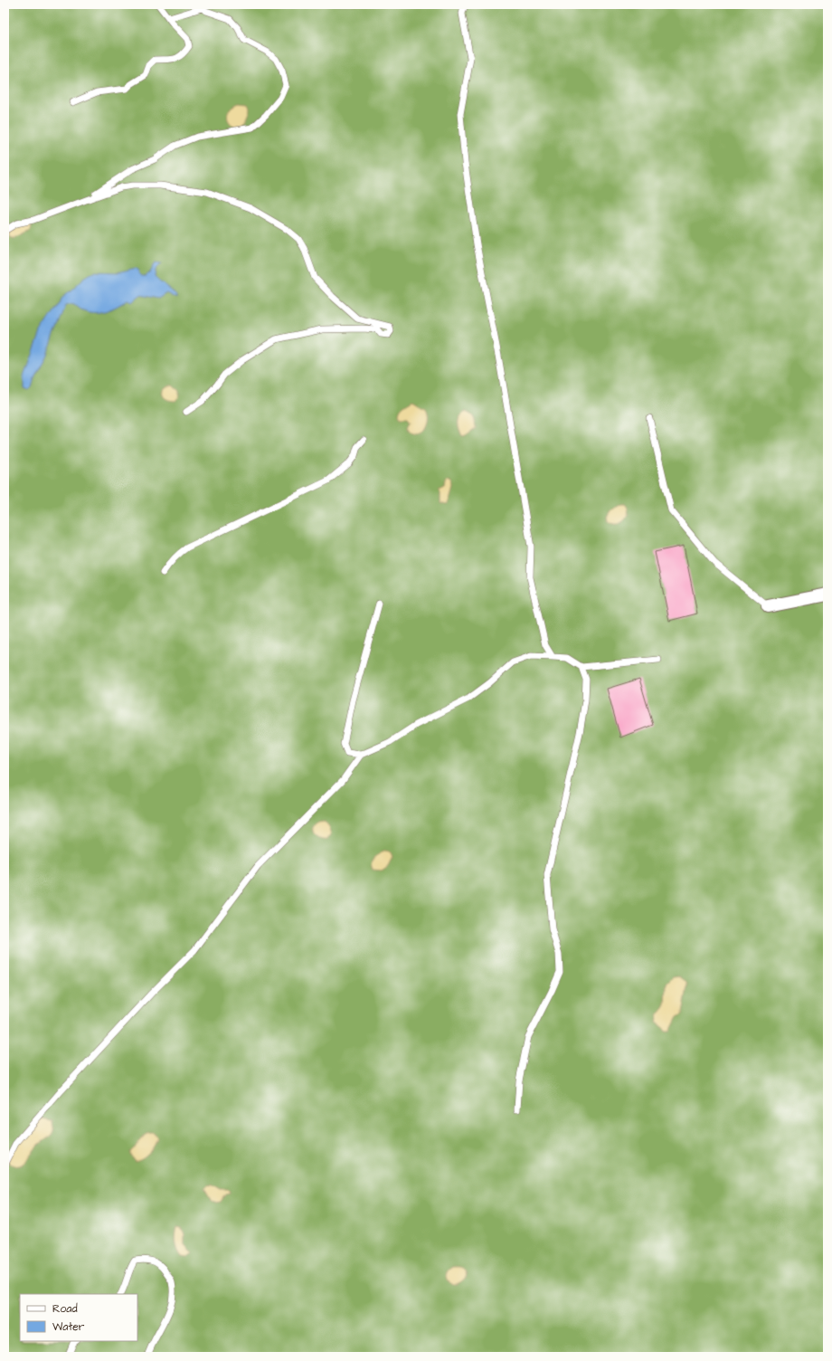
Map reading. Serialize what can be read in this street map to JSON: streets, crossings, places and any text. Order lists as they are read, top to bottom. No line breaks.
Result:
{"legend":["Road","Water"]}
